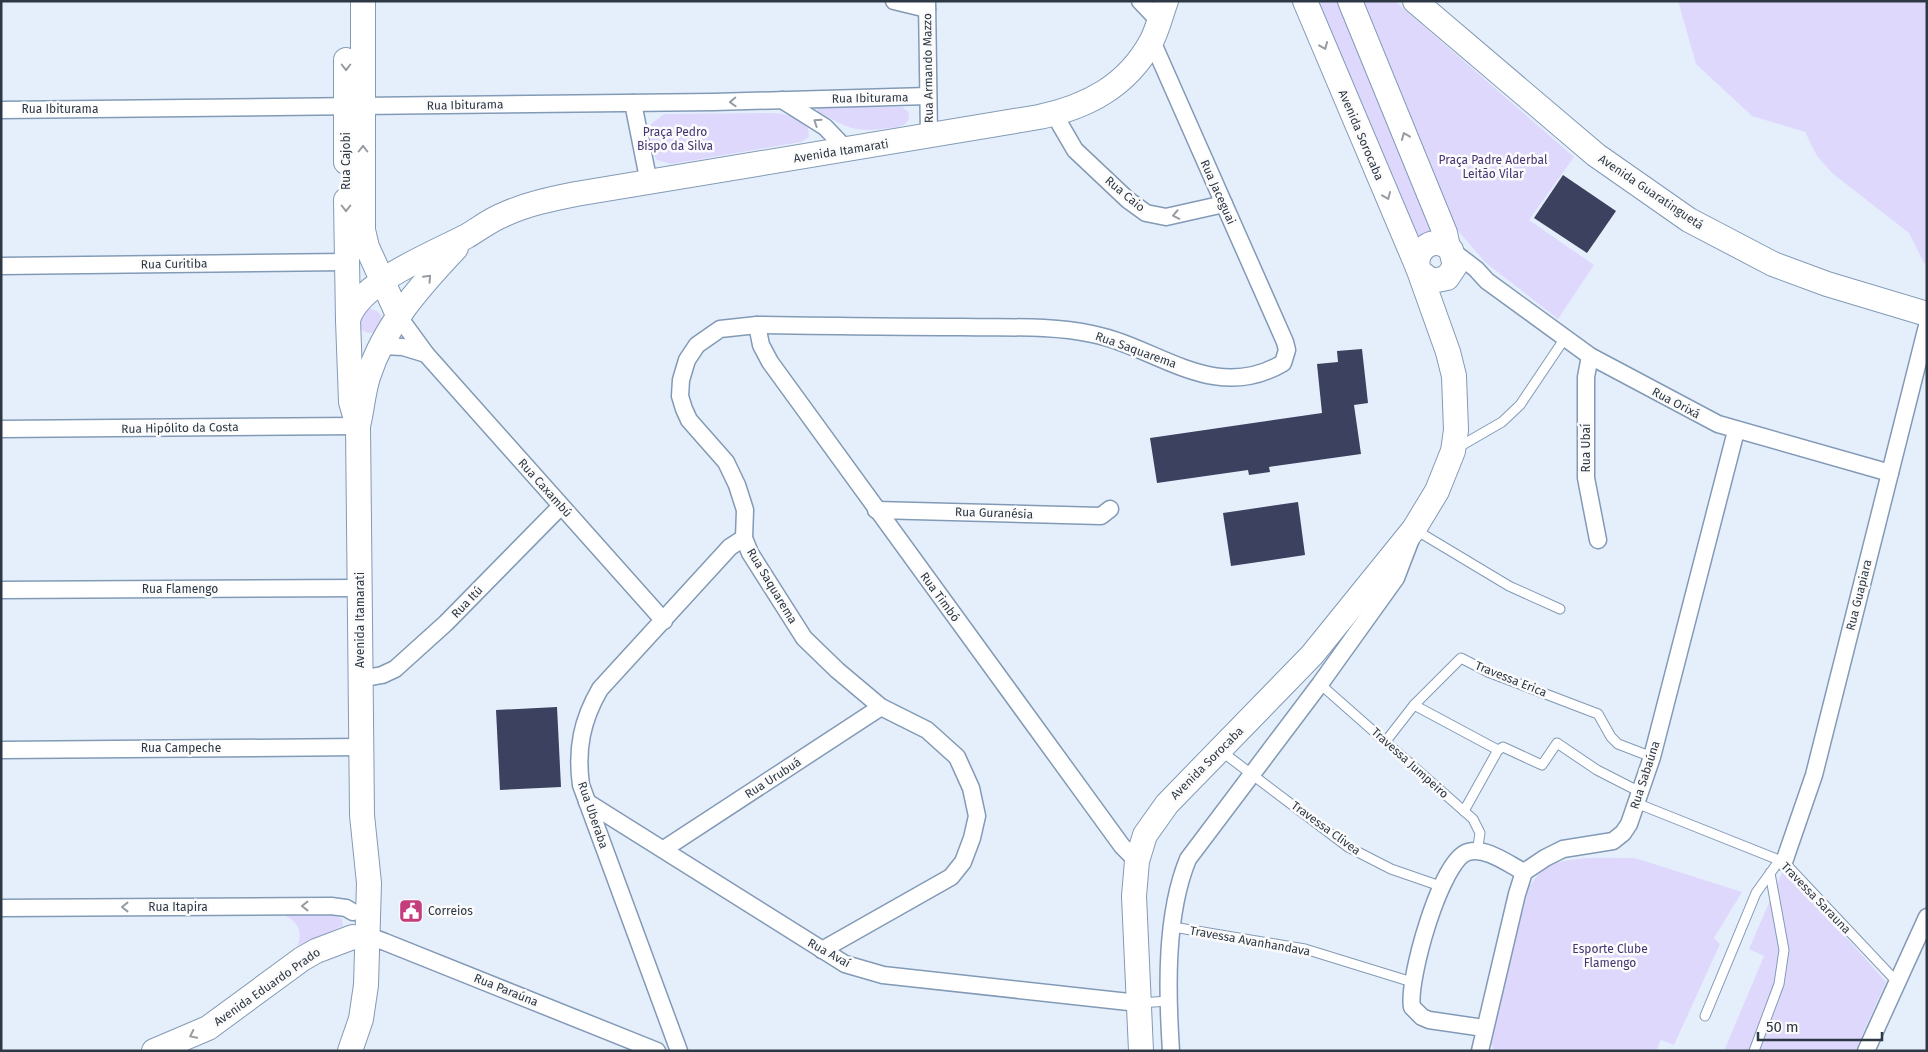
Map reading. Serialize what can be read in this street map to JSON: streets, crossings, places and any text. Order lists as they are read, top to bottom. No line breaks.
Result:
{"streets":{"main road":["Avenida Sorocaba","Avenida Itamarati","Rua Cajobi","Avenida Guaratinguetá","Avenida Eduardo Prado"],"street":["Rua Armando Mazzo","Rua Ibiturama","Rua Jaceguai","Rua Caio","Rua Curitiba","Rua Saquarema","Rua Orixá","Rua Hipólito da Costa","Rua Ubaí","Rua Caxambú","Rua Guranésia","Rua Flamengo","Rua Guapiara","Rua Timbó","Rua Itú","Rua Campeche","Rua Sabaúna","Rua Urubuá","Rua Uberaba","Rua Itapira","Rua Avaí","Rua Paraúna"],"lane":["Travessa Erica","Travessa Jumpeiro","Travessa Clivea","Travessa Sarauna","Travessa Avanhandava"]},"crossings":[["Rua Armando Mazzo","Rua Ibiturama"],["Rua Armando Mazzo","Avenida Itamarati"],["Rua Ibiturama","Rua Cajobi"],["Avenida Sorocaba","Rua Orixá"],["Avenida Sorocaba","Rua Timbó"],["Avenida Sorocaba","Travessa Jumpeiro"],["Avenida Sorocaba","Travessa Clivea"],["Avenida Sorocaba","Travessa Avanhandava"],["Avenida Sorocaba","Rua Avaí"],["Avenida Itamarati","Rua Cajobi"],["Avenida Itamarati","Rua Jaceguai"],["Avenida Itamarati","Rua Caio"],["Avenida Itamarati","Rua Hipólito da Costa"],["Avenida Itamarati","Rua Caxambú"],["Avenida Itamarati","Rua Flamengo"],["Avenida Itamarati","Rua Itú"],["Avenida Itamarati","Rua Campeche"],["Avenida Itamarati","Rua Itapira"],["Avenida Itamarati","Avenida Eduardo Prado"],["Avenida Itamarati","Rua Paraúna"],["Rua Cajobi","Rua Curitiba"],["Rua Cajobi","Rua Caxambú"],["Rua Jaceguai","Rua Caio"],["Rua Jaceguai","Rua Saquarema"],["Rua Saquarema","Rua Timbó"],["Rua Saquarema","Rua Urubuá"],["Rua Saquarema","Rua Uberaba"],["Rua Saquarema","Rua Avaí"],["Rua Orixá","Rua Ubaí"],["Rua Orixá","Rua Guapiara"],["Rua Orixá","Rua Sabaúna"],["Rua Caxambú","Rua Itú"],["Rua Caxambú","Rua Uberaba"],["Rua Guranésia","Rua Timbó"],["Rua Guapiara","Travessa Sarauna"],["Travessa Erica","Travessa Jumpeiro"],["Travessa Erica","Rua Sabaúna"],["Rua Sabaúna","Travessa Sarauna"],["Rua Urubuá","Rua Avaí"],["Rua Uberaba","Rua Avaí"],["Avenida Eduardo Prado","Rua Paraúna"]],"one_way":["Rua Caio","Rua Itapira","Avenida Eduardo Prado"],"parks":["Praça Pedro Bispo da Silva","Praça Padre Aderbal Leitão Vilar","Esporte Clube Flamengo"],"places":{"public building":["Correios"]},"scale_bar":"50 m"}
